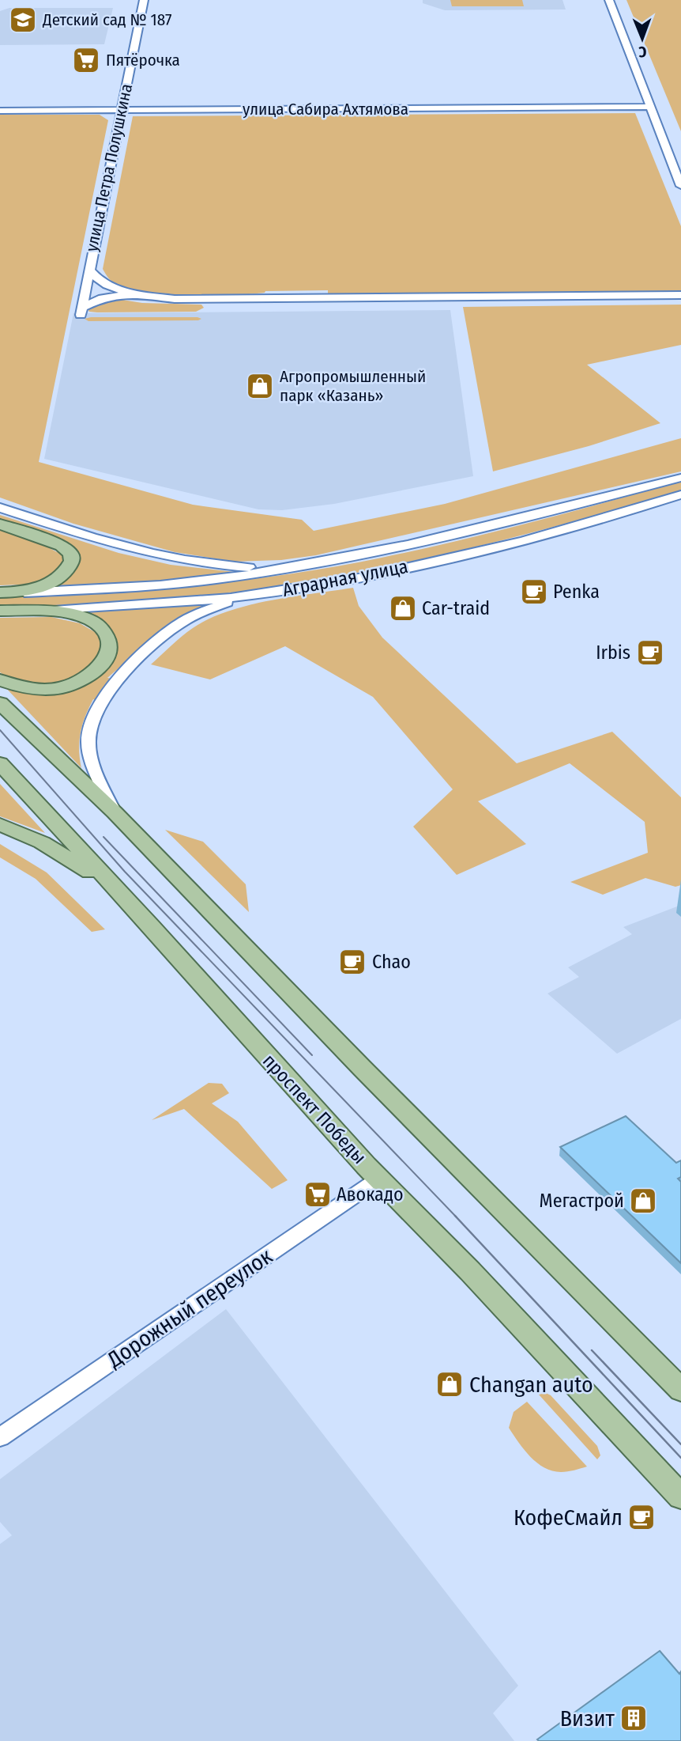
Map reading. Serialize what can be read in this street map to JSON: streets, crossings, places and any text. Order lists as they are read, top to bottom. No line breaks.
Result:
{"streets":{"main road":["Аграрная улица","проспект Победы"],"street":["улица Сабира Ахтямова","улица Петра Полушкина","Дорожный переулок"]},"crossings":[["улица Сабира Ахтямова","улица Петра Полушкина"],["проспект Победы","Дорожный переулок"]],"places":{"school or university":["Детский сад № 187"],"supermarket":["Пятёрочка","Авокадо"],"shop":["Агропромышленный парк «Казань»","Car-traid","Мегастрой","Changan auto"],"cafe":["Penka","Irbis","Chao","КофеСмайл"],"building":["Визит"]},"north":"bottom"}
